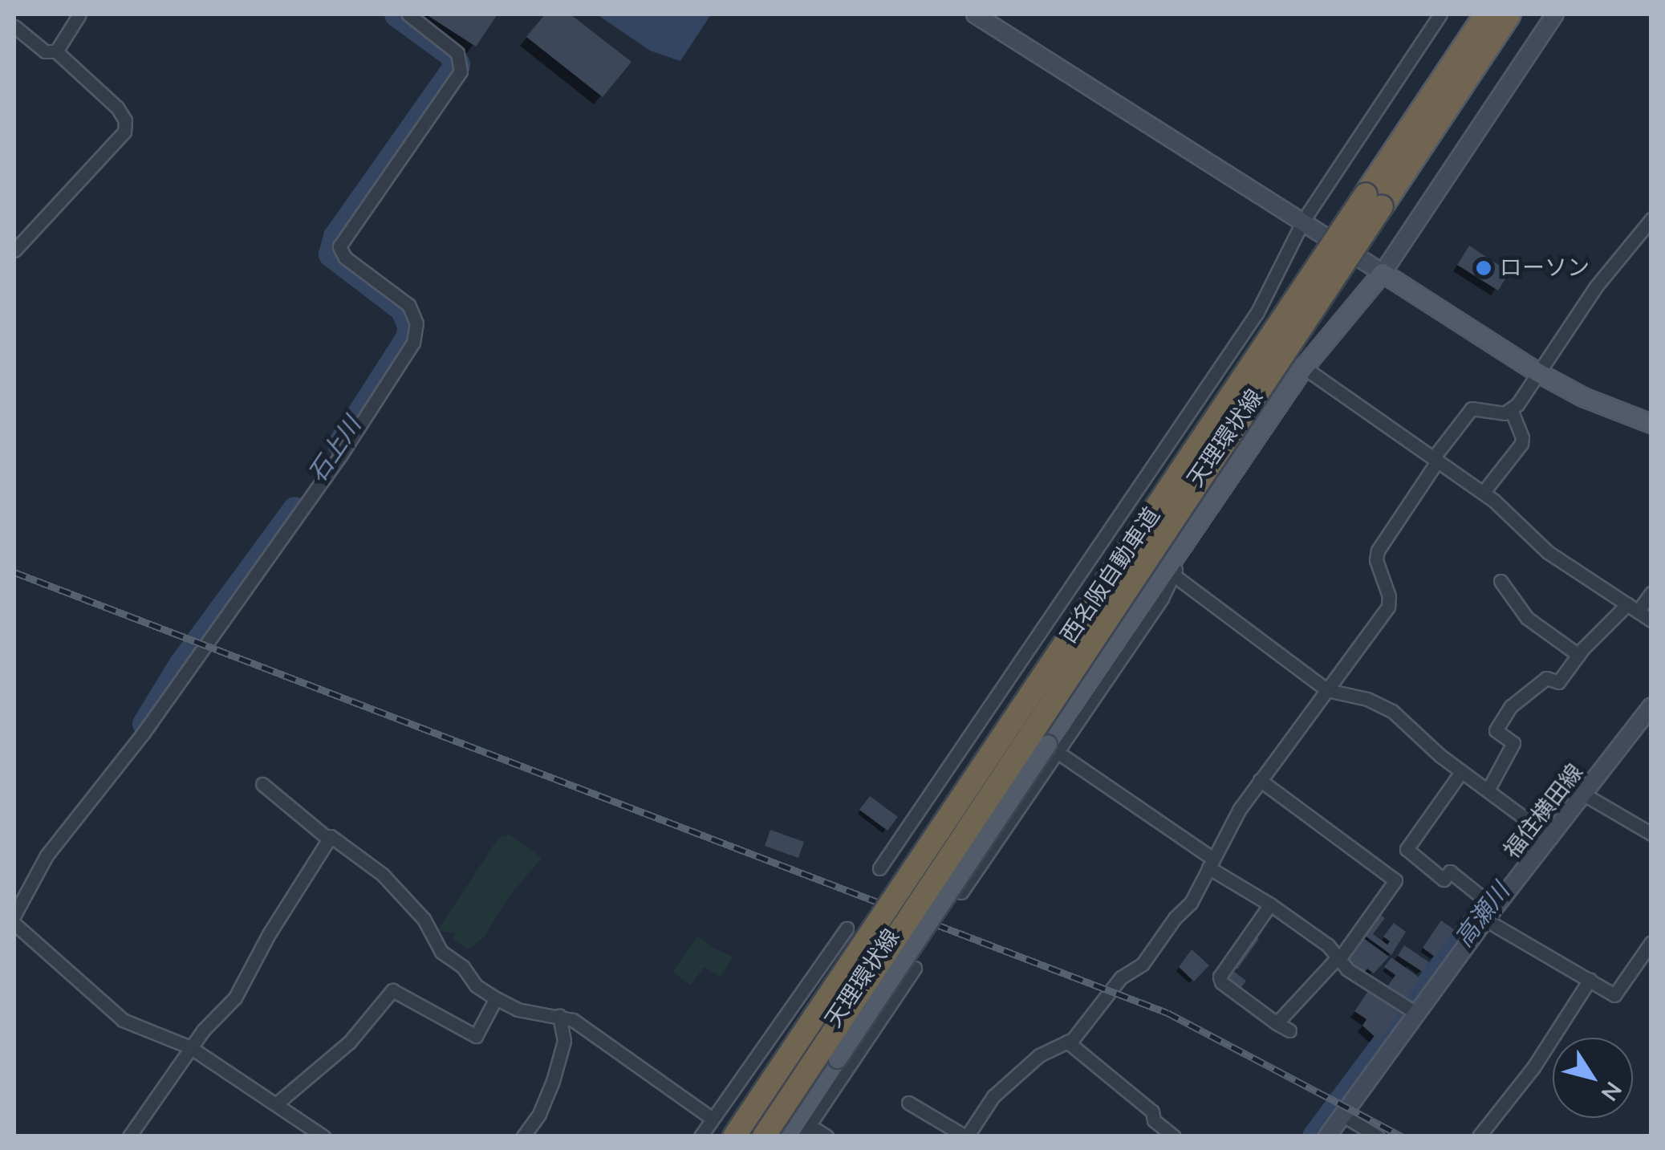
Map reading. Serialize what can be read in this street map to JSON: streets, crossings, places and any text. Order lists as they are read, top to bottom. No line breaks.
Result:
{"streets":{"highway":["西名阪自動車道"],"main road":["天理環状線"],"street":["福住横田線"]},"water":["石上川","高瀬川"],"places":["ローソン"],"north":"bottom right"}
